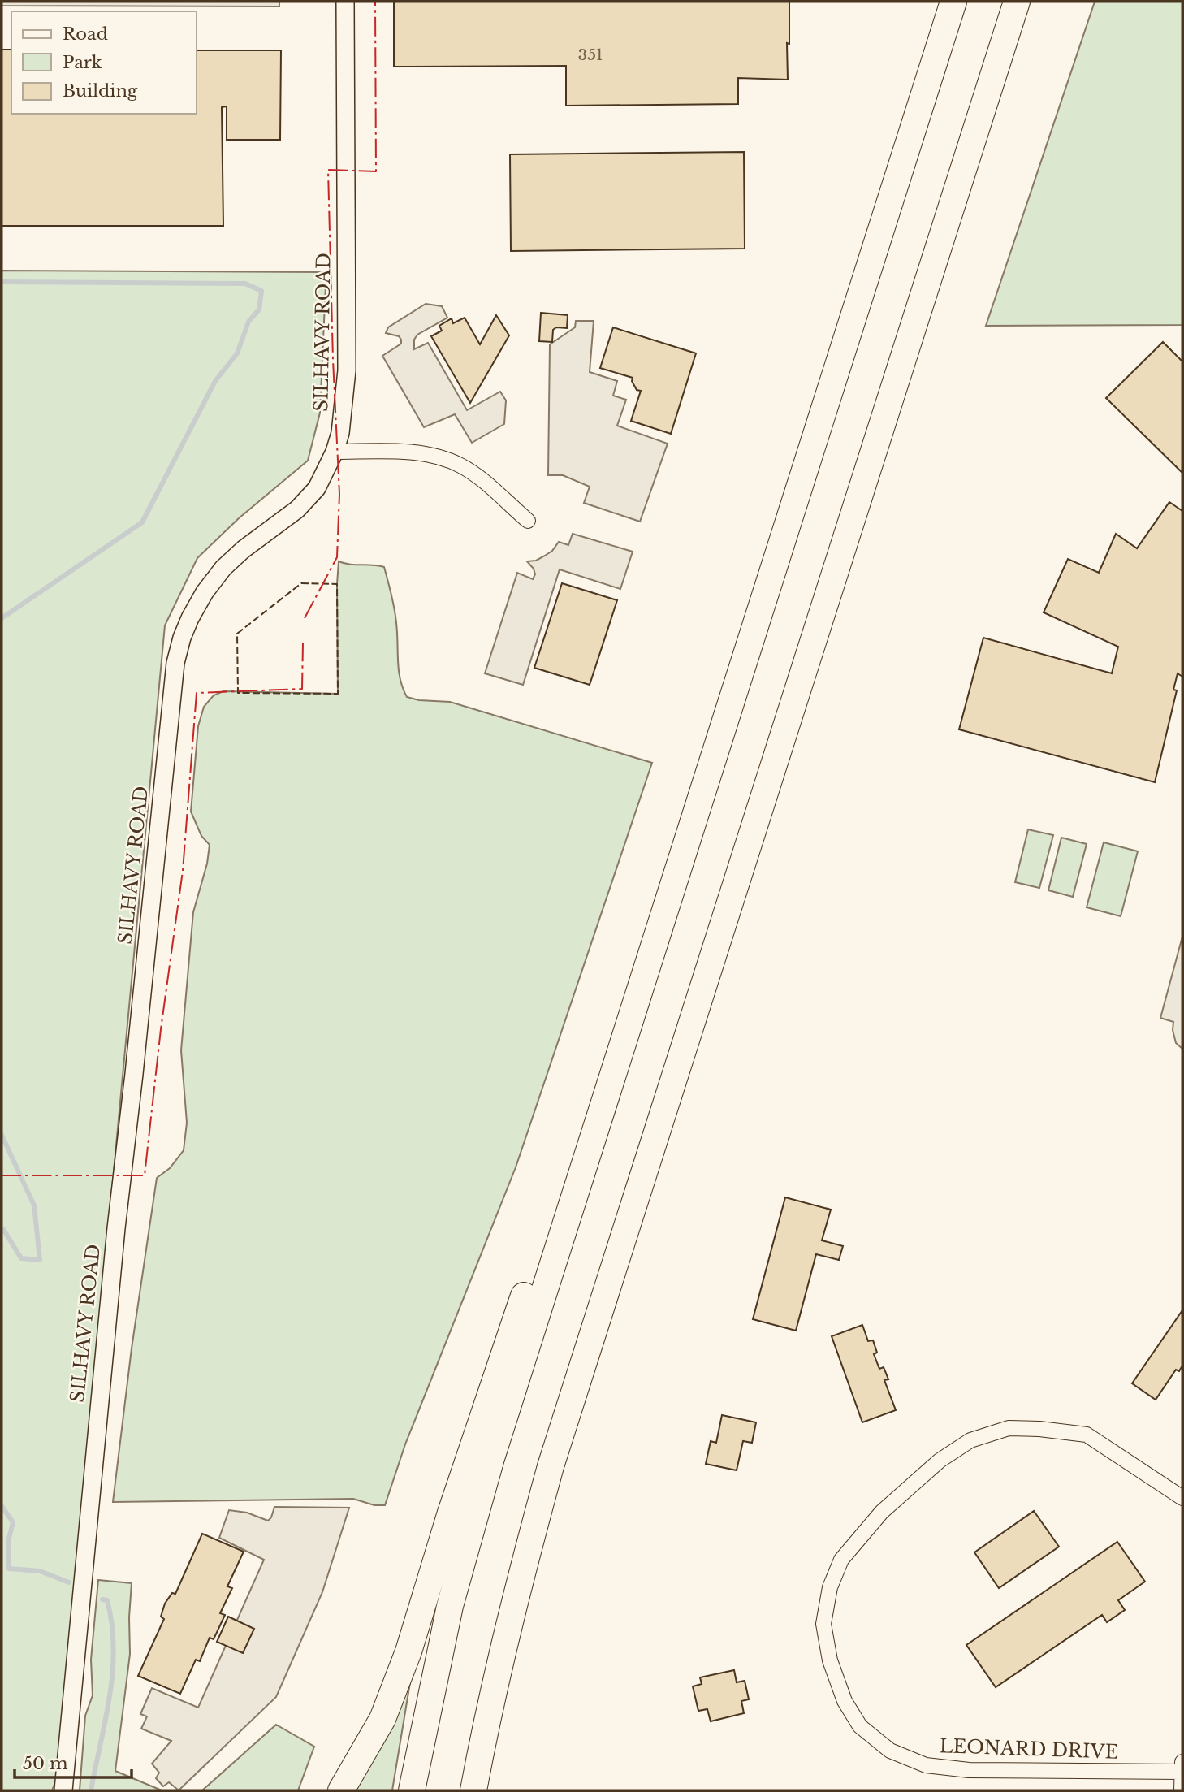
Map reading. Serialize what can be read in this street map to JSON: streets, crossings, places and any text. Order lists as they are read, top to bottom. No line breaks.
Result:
{"streets":{"street":["SILHAVY ROAD","LEONARD DRIVE"]},"house_numbers":["351"],"legend":["Road","Park","Building"],"scale_bar":"50 m"}
